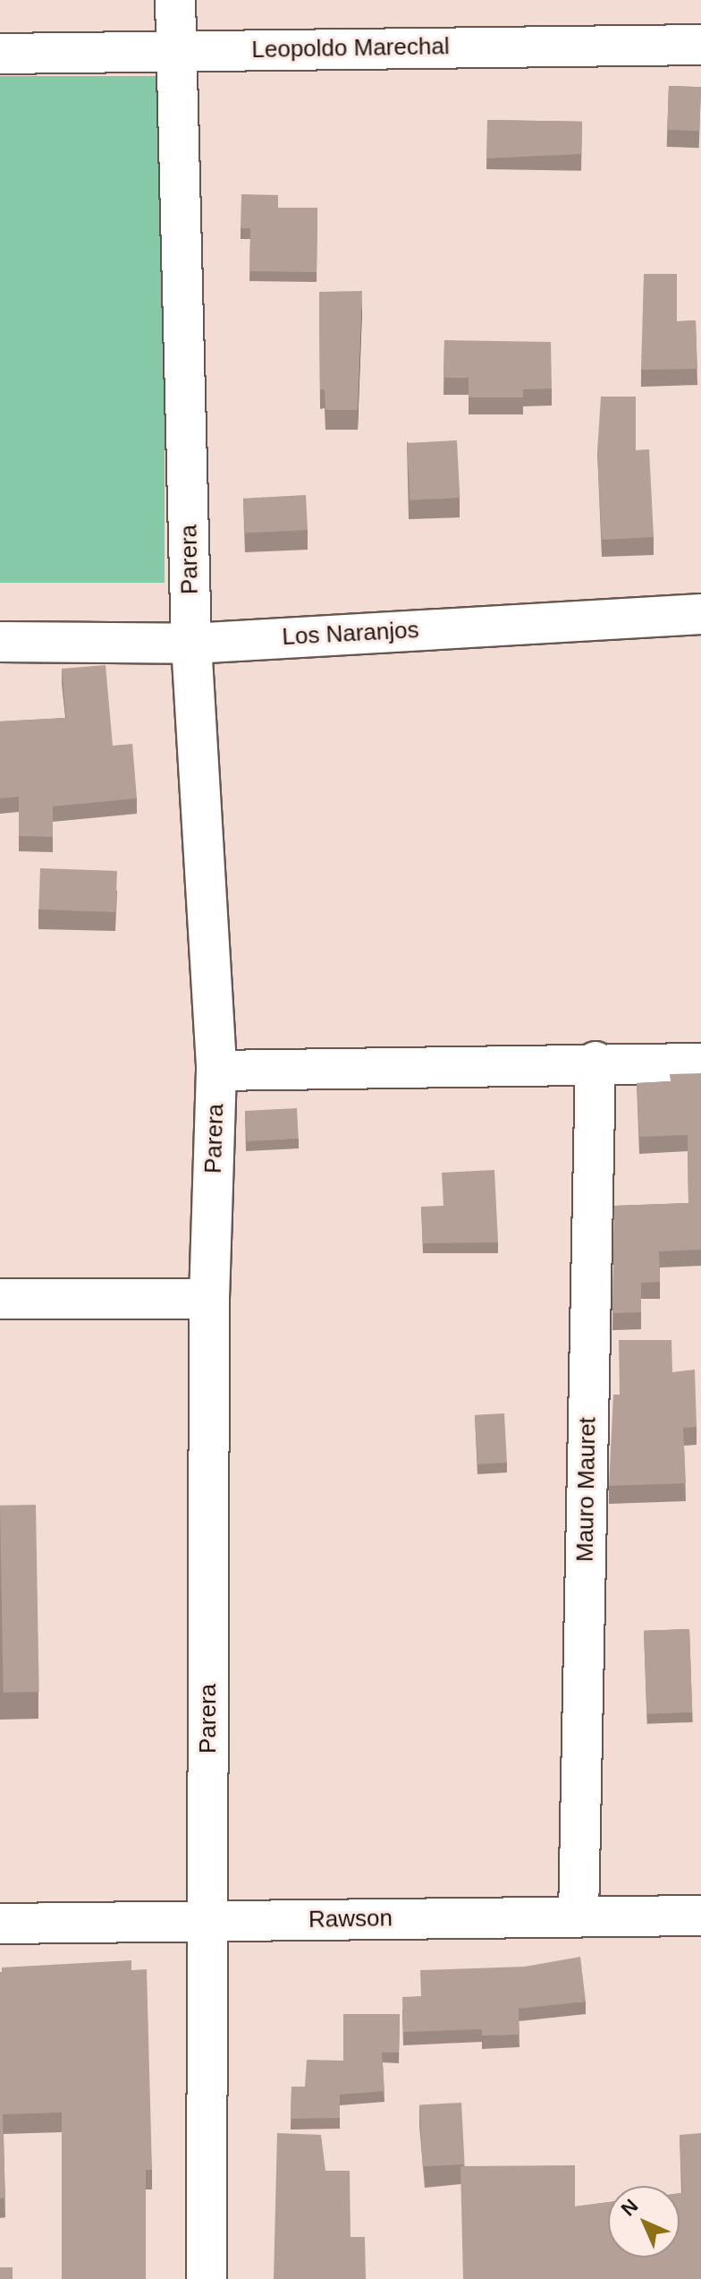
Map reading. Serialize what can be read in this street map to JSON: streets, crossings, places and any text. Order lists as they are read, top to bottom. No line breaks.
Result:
{"streets":{"street":["Leopoldo Marechal","Parera","Los Naranjos","Mauro Mauret","Rawson"]},"crossings":[["Leopoldo Marechal","Parera"],["Parera","Los Naranjos"],["Parera","Rawson"],["Mauro Mauret","Rawson"]],"north":"top left"}
